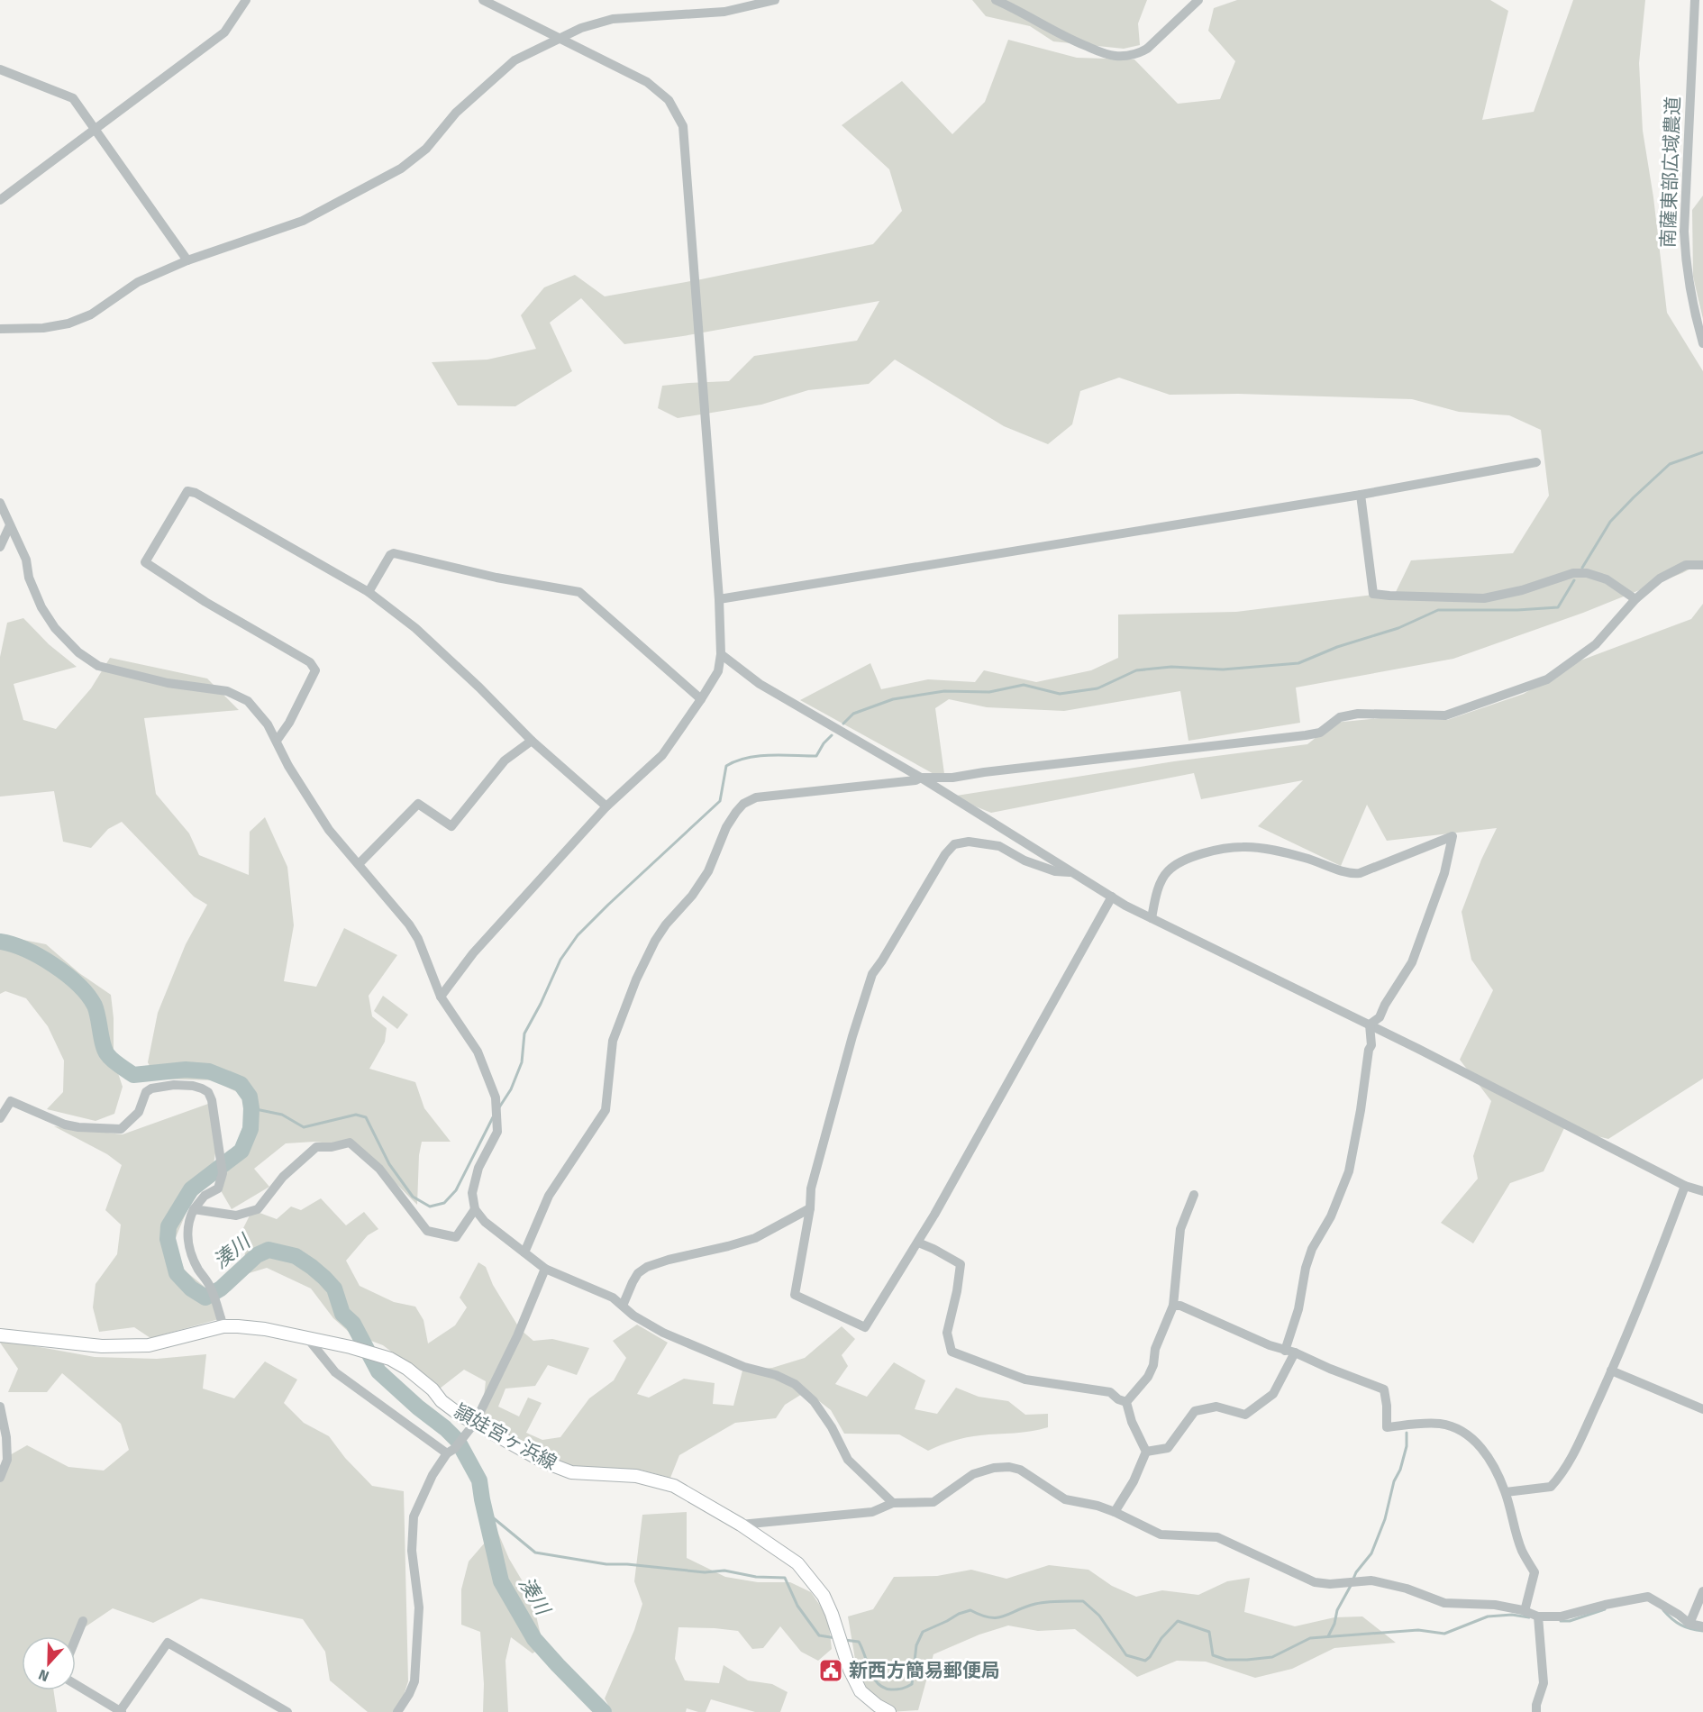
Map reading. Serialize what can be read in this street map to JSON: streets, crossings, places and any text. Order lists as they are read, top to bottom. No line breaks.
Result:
{"streets":{"main road":["頴娃宮ヶ浜線"],"street":["南薩東部広域農道"]},"water":["湊川"],"places":{"public building":["新西方簡易郵便局"]},"north":"bottom"}
